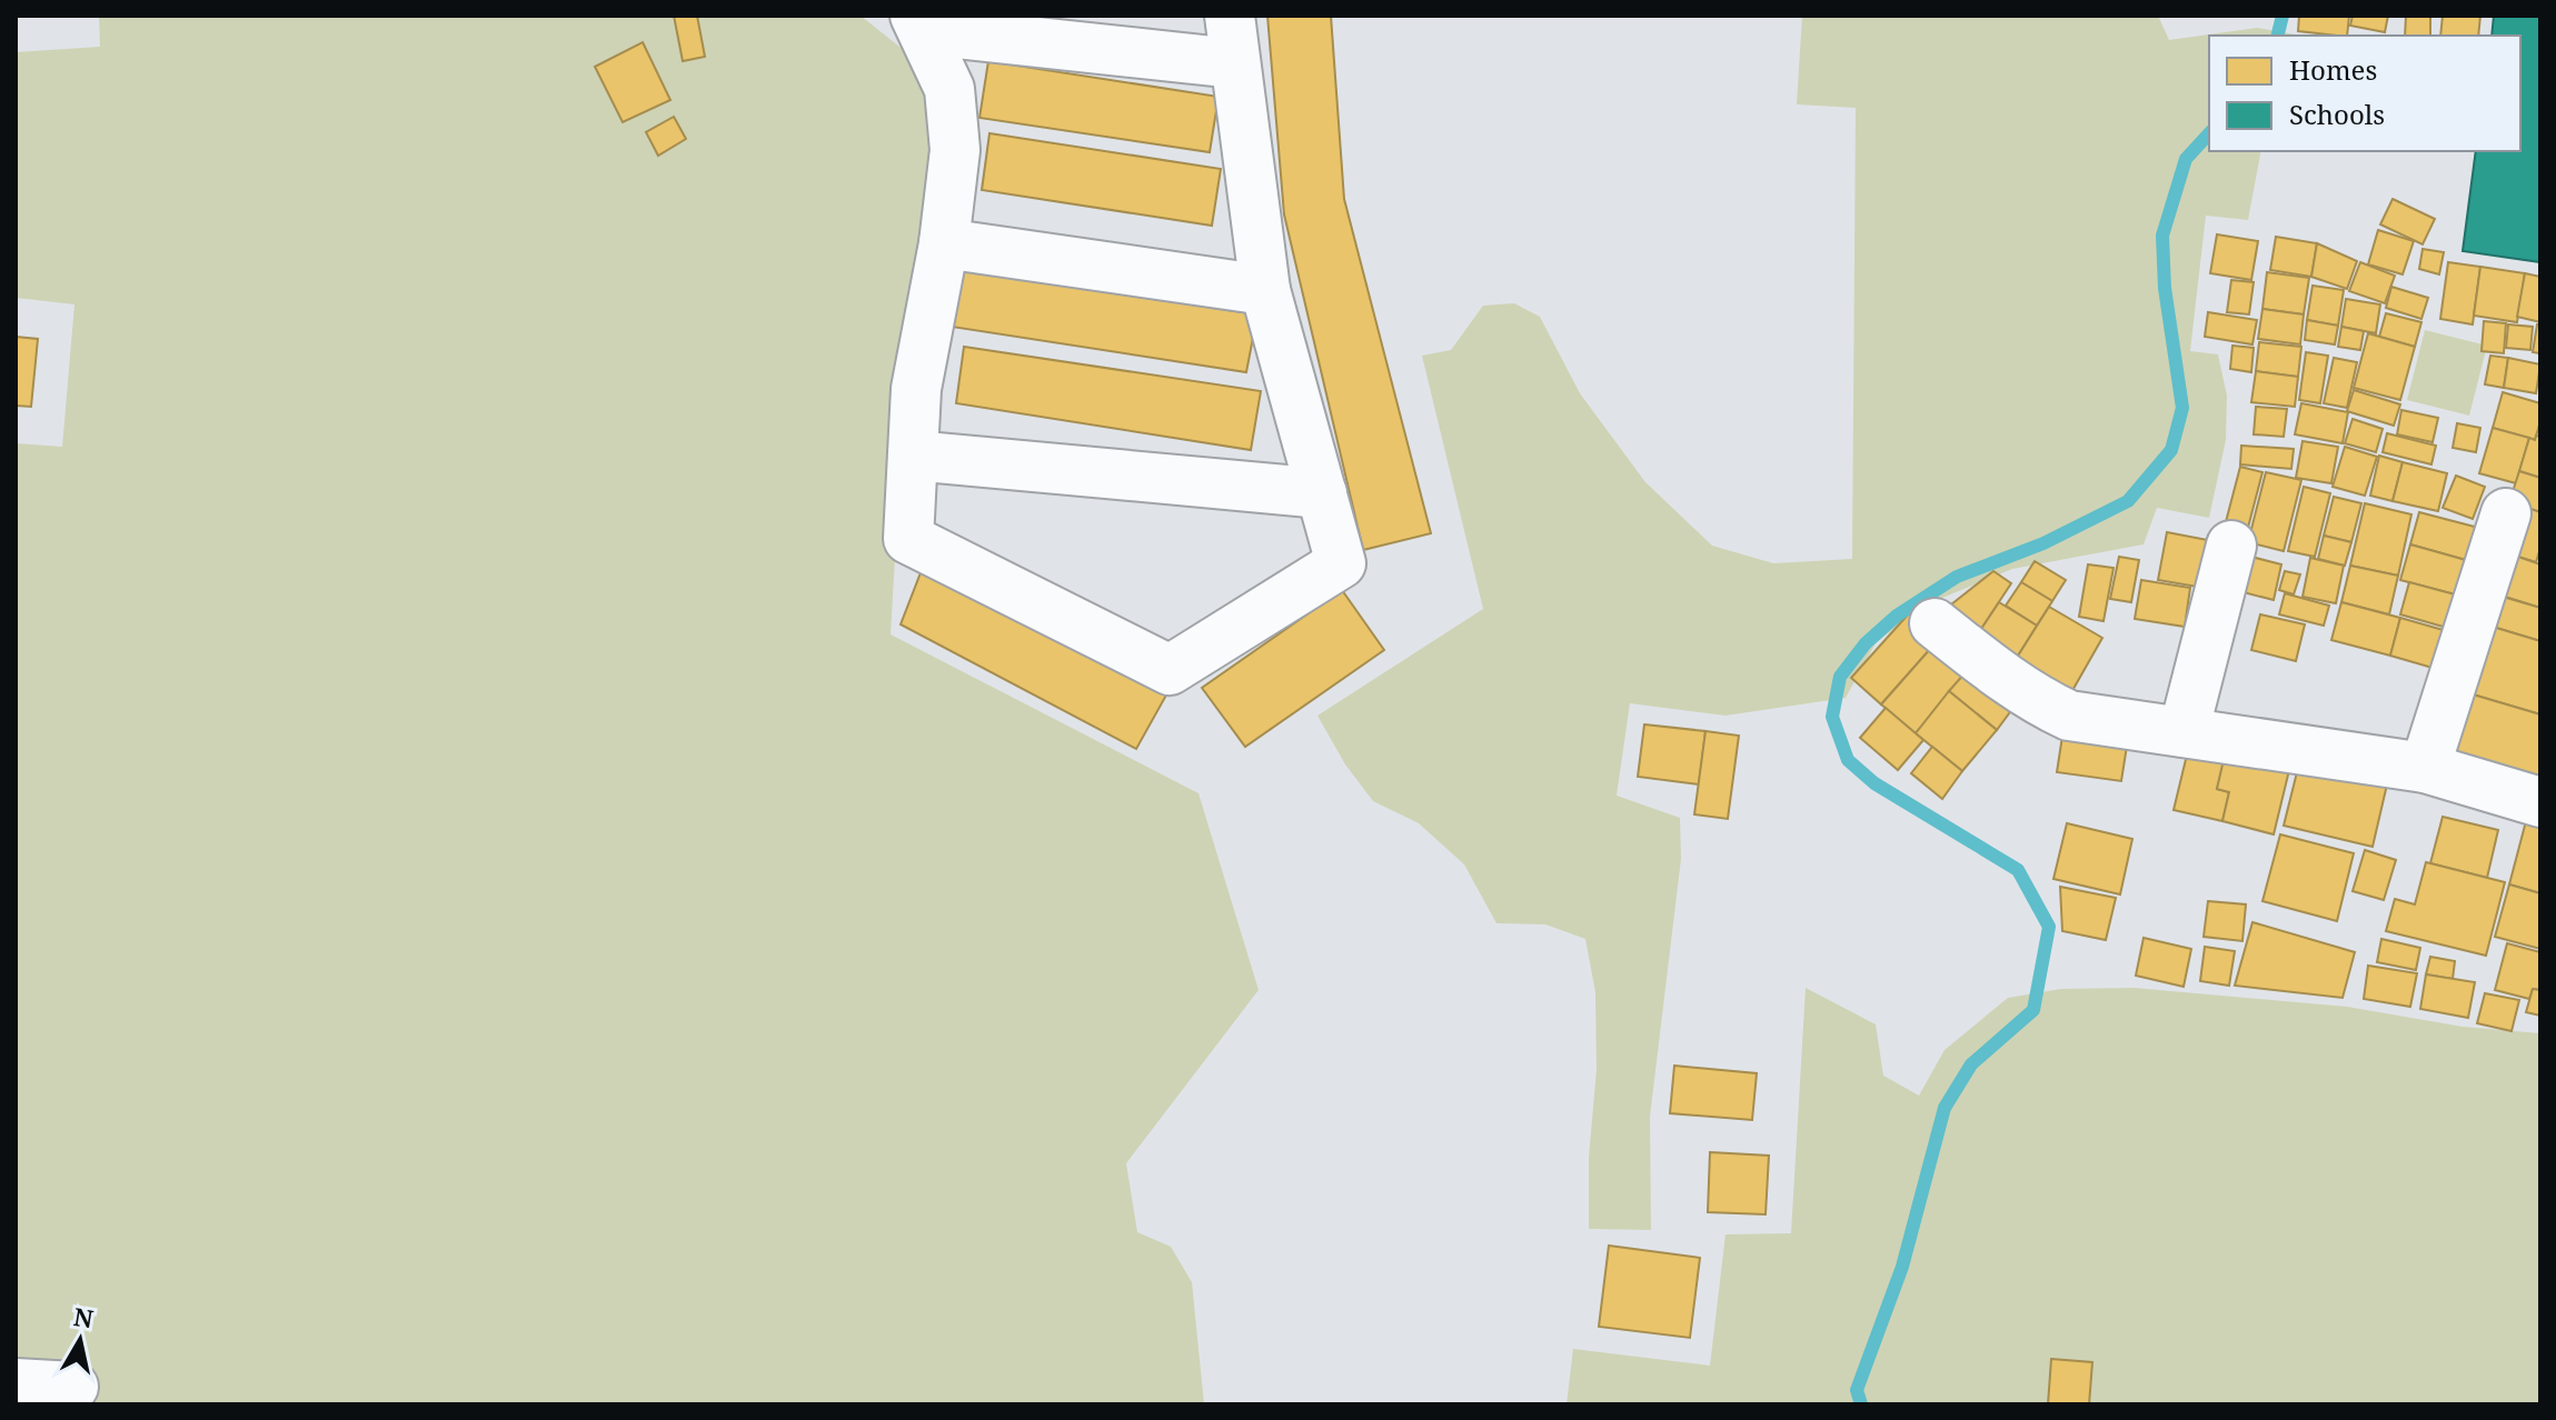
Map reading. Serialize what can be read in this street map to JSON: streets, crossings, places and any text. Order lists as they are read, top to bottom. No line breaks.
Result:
{"legend":["Homes","Schools"],"north":"top"}
